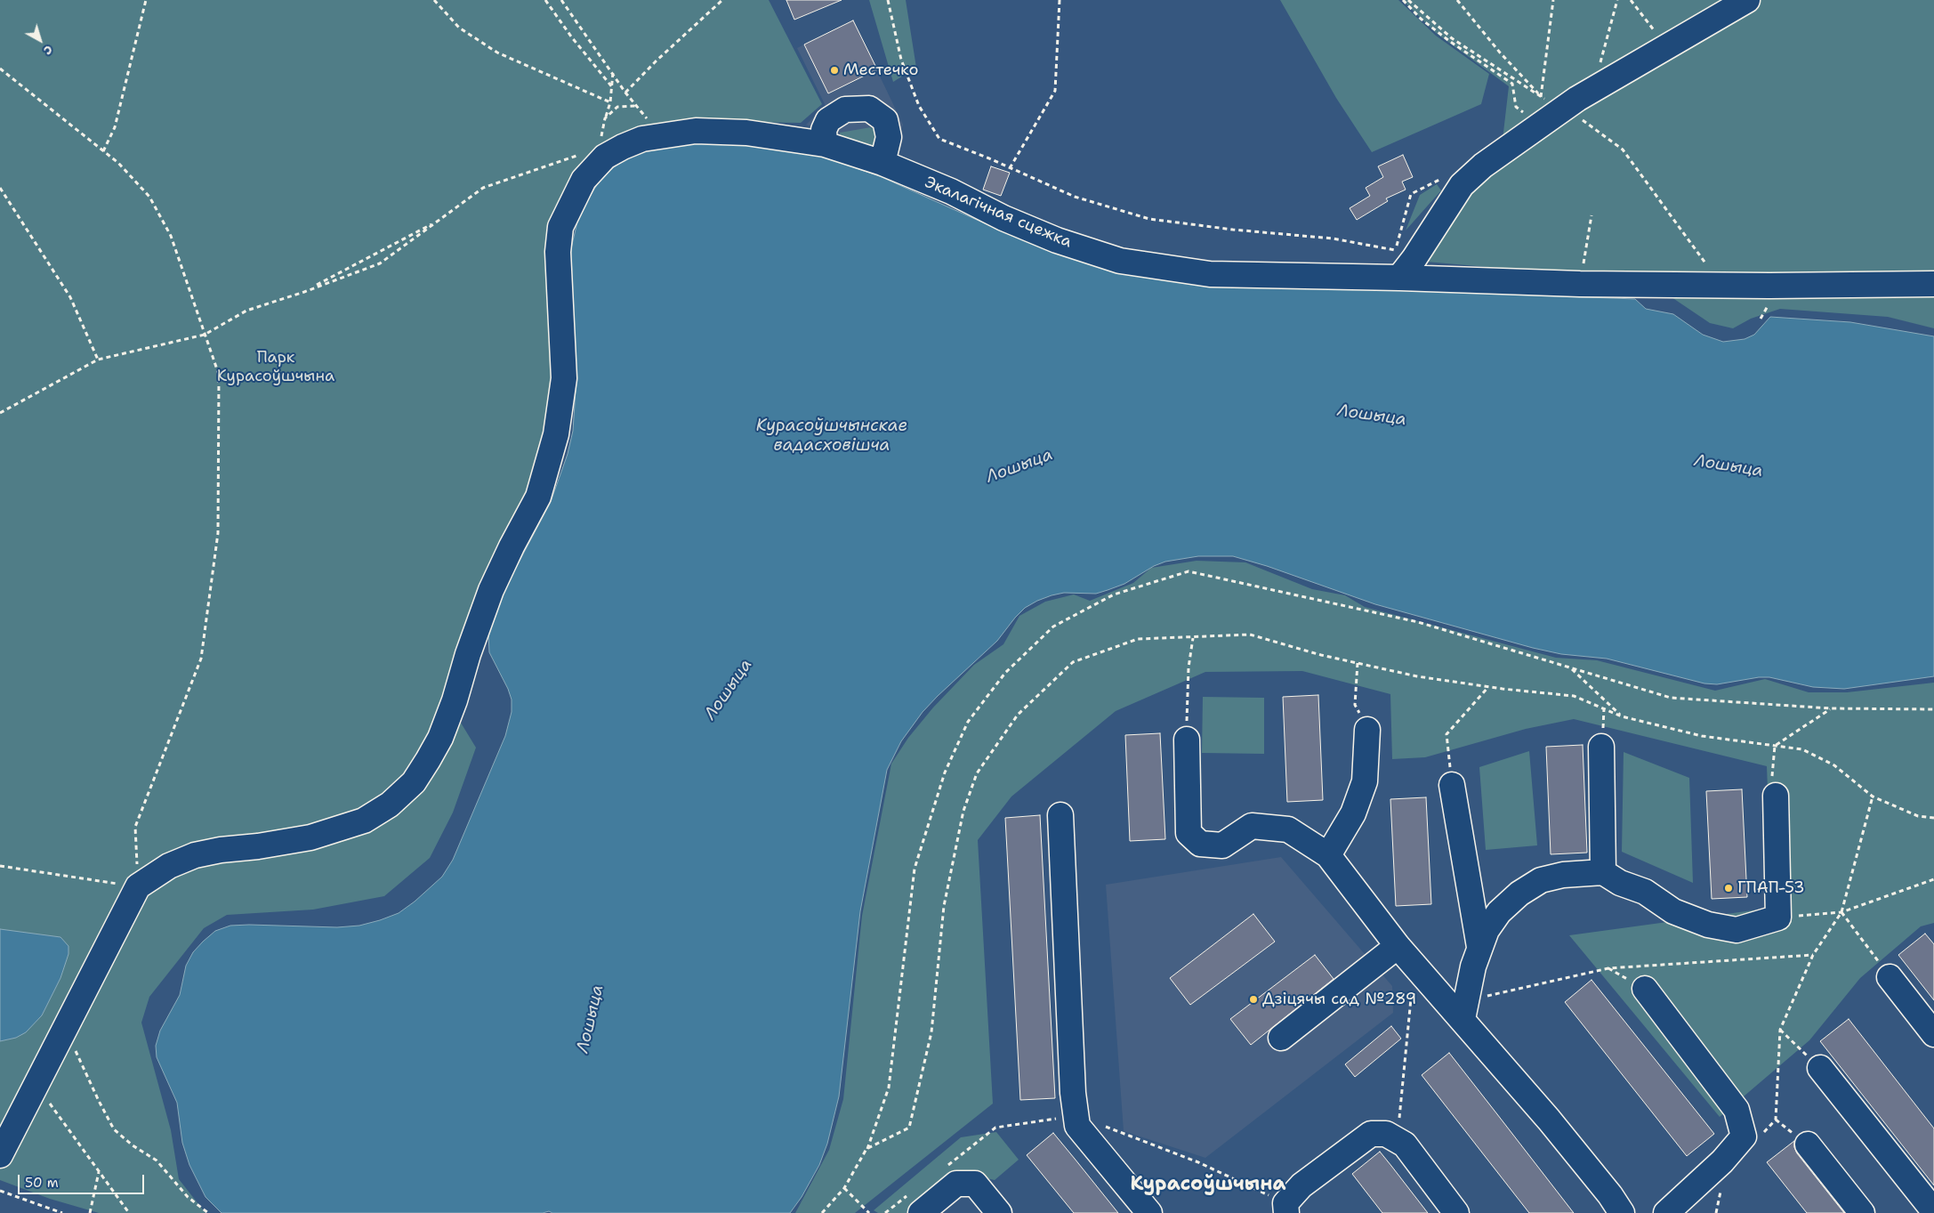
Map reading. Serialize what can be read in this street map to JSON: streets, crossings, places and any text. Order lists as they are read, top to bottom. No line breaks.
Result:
{"streets":{"street":["Экалагічная сцежка"]},"districts":["Курасоўшчына"],"water":["Лошыца","Курасоўшчынскае вадасховішча"],"parks":["Парк Курасоўшчына"],"places":["Местечко","ГПАП-53","Дзіцячы сад №289"],"scale_bar":"50 m","north":"bottom right"}
